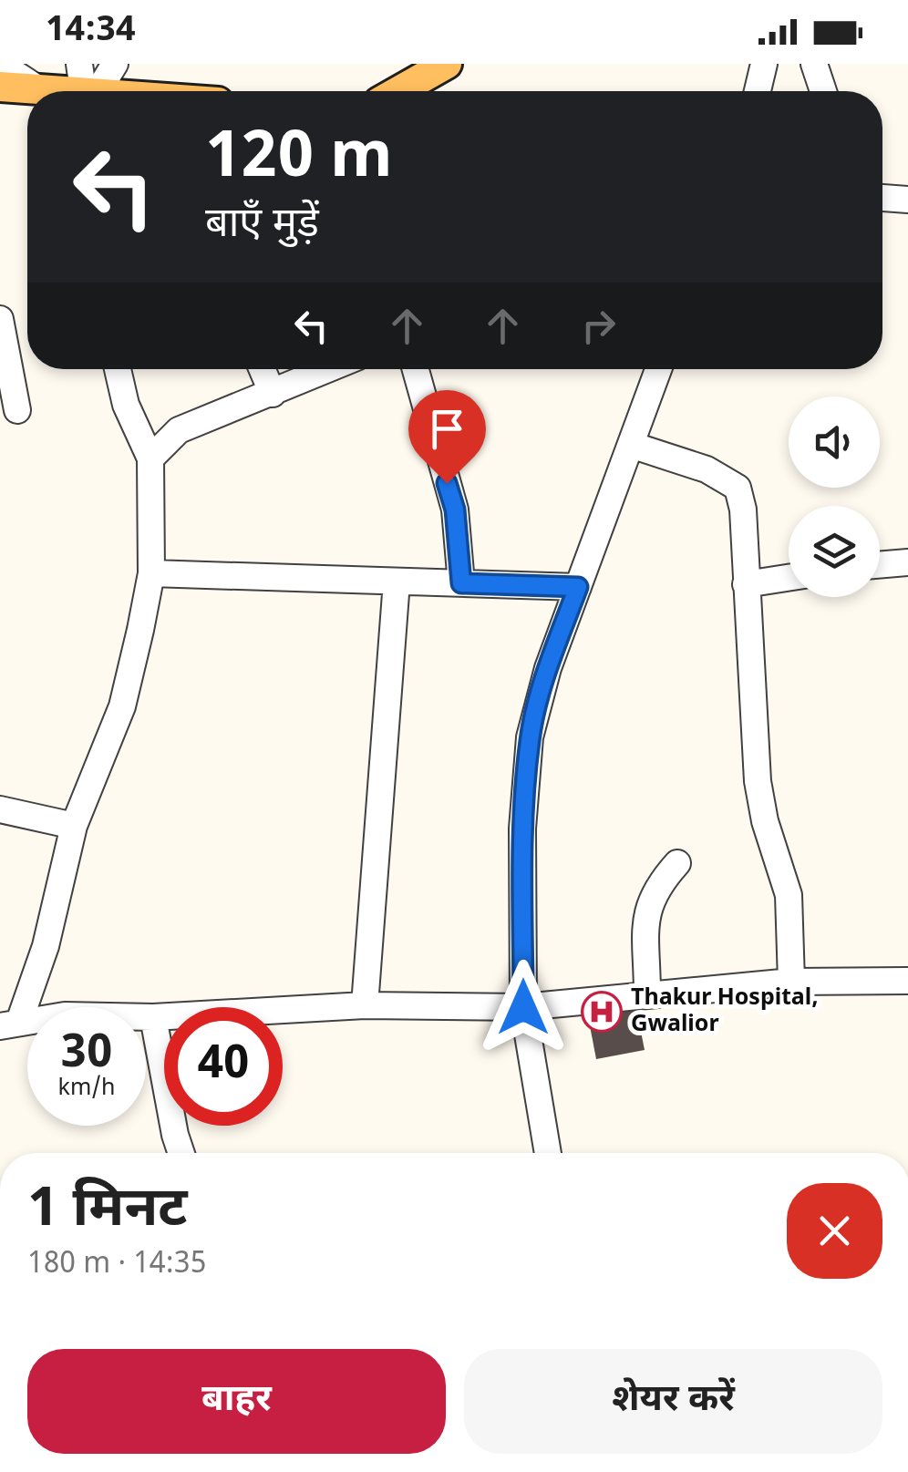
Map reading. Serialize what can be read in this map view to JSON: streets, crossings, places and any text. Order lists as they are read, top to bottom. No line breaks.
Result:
{"places":{"hospital":["Thakur Hospital, Gwalior"]},"page":{"status":"14:34","turn":["120 m","बाएँ मुड़ें"],"speed":"30 km/h","limit":"40","heading":["1 मिनट","180 m · 14:35"],"buttons":["बाहर","शेयर करें"]}}
